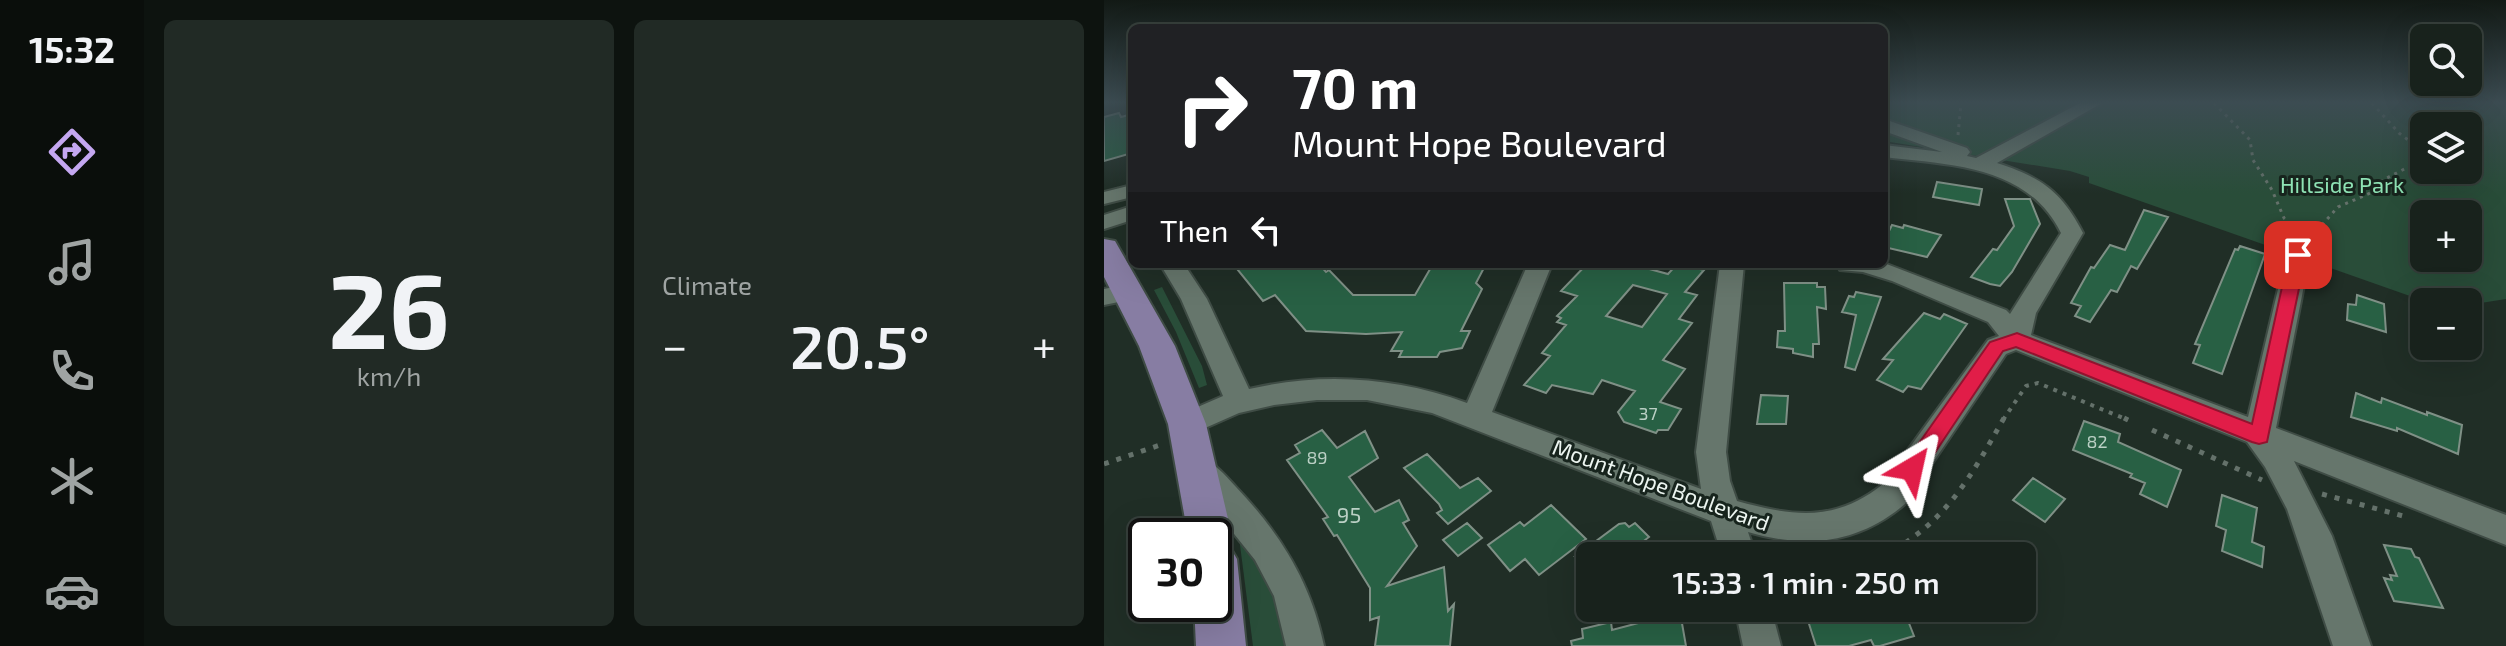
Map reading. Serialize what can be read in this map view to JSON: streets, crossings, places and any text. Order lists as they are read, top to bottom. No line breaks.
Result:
{"streets":{"street":["Mount Hope Boulevard"]},"parks":["Hillside Park"],"house_numbers":["37","82","89","95"],"page":{"tabs":"15:32","tile":[["26","km/h"],"Climate"],"map_buttons":["+","−"],"turn":["70 m","Mount Hope Boulevard"],"then":"Then","heat":["−","20.5°","+"],"limit":"30","trip":"15:33 · 1 min · 250 m"}}
